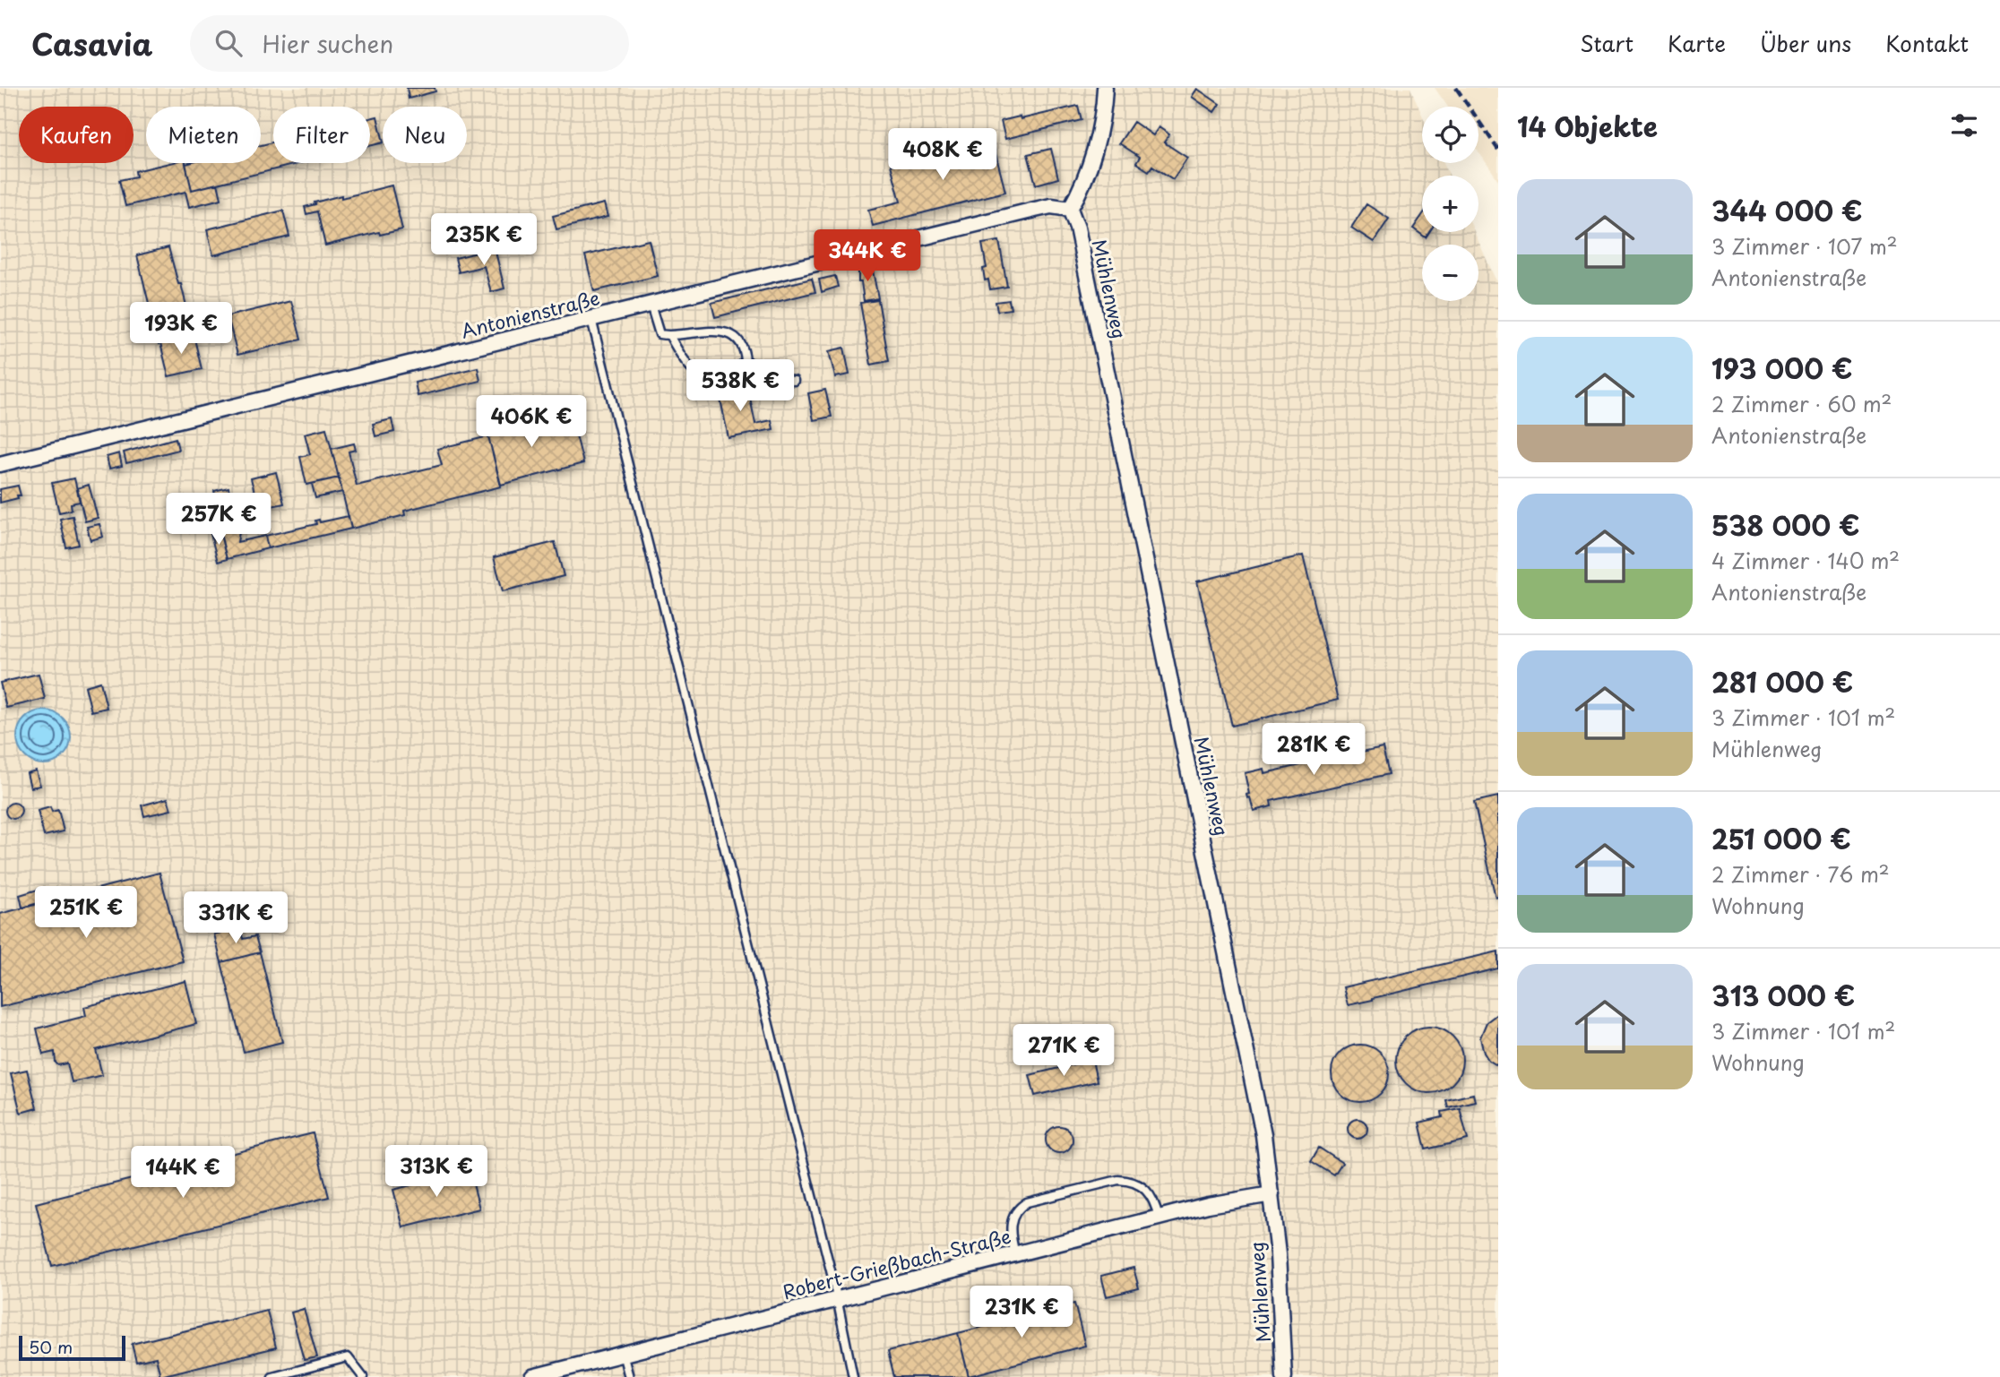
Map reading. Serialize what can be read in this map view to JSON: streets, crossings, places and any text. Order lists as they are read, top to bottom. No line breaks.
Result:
{"streets":{"street":["Mühlenweg","Antonienstraße","Robert-Grießbach-Straße"]},"crossings":[["Mühlenweg","Antonienstraße"],["Mühlenweg","Robert-Grießbach-Straße"]],"scale_bar":"50 m","page":{"header":"Casavia","search":"Hier suchen","nav":["Start","Karte","Über uns","Kontakt"],"heading":"14 Objekte","map_buttons":["+","−"],"chip":["Kaufen","Mieten","Filter","Neu"],"price":["408K €","235K €","344K €","193K €","538K €","406K €","257K €","281K €","251K €","331K €","271K €","313K €","144K €","231K €"],"list":[{"name":"344 000 €","note":"3 Zimmer · 107 m² · Antonienstraße"},{"name":"193 000 €","note":"2 Zimmer · 60 m² · Antonienstraße"},{"name":"538 000 €","note":"4 Zimmer · 140 m² · Antonienstraße"},{"name":"281 000 €","note":"3 Zimmer · 101 m² · Mühlenweg"},{"name":"251 000 €","note":"2 Zimmer · 76 m² · Wohnung"},{"name":"313 000 €","note":"3 Zimmer · 101 m² · Wohnung"}],"scale":"50 m"}}
